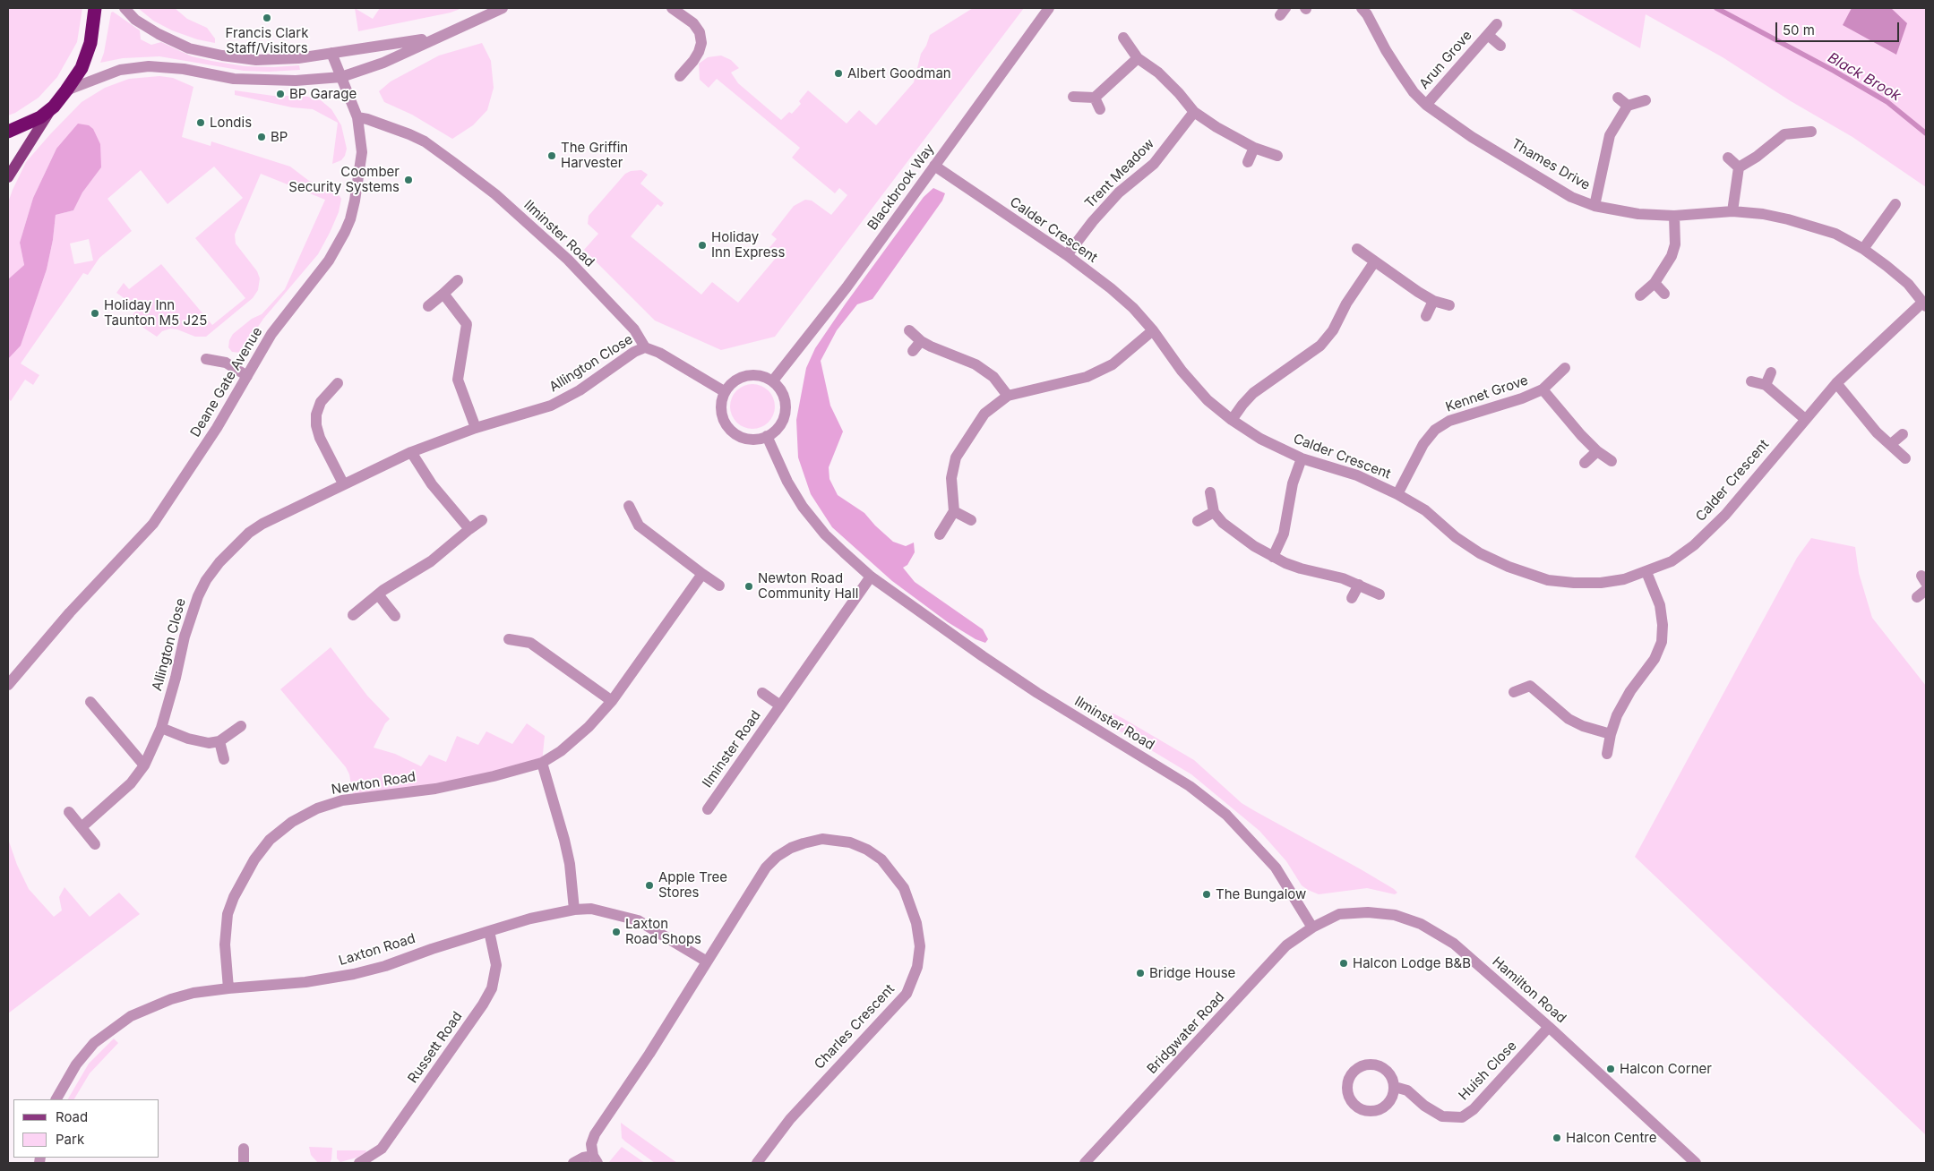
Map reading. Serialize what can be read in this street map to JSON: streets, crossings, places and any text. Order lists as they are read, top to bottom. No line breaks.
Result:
{"streets":{"street":["Arun Grove","Thames Drive","Trent Meadow","Blackbrook Way","Calder Crescent","Ilminster Road","Allington Close","Deane Gate Avenue","Kennet Grove","Newton Road","Laxton Road","Hamilton Road","Charles Crescent","Bridgwater Road","Russett Road","Huish Close"]},"crossings":[["Arun Grove","Thames Drive"],["Thames Drive","Calder Crescent"],["Trent Meadow","Calder Crescent"],["Blackbrook Way","Calder Crescent"],["Blackbrook Way","Ilminster Road"],["Calder Crescent","Kennet Grove"],["Ilminster Road","Allington Close"],["Ilminster Road","Deane Gate Avenue"],["Ilminster Road","Hamilton Road"],["Ilminster Road","Bridgwater Road"],["Newton Road","Laxton Road"],["Laxton Road","Charles Crescent"],["Laxton Road","Russett Road"],["Hamilton Road","Bridgwater Road"],["Hamilton Road","Huish Close"]],"water":["Black Brook"],"places":["Francis Clark Staff/Visitors","Albert Goodman","BP Garage","Londis","BP","The Griffin Harvester","Coomber Security Systems","Holiday Inn Express","Holiday Inn Taunton M5 J25","Newton Road Community Hall","Apple Tree Stores","The Bungalow","Laxton Road Shops","Halcon Lodge B&B","Bridge House","Halcon Corner","Halcon Centre"],"legend":["Road","Park"],"scale_bar":"50 m"}
